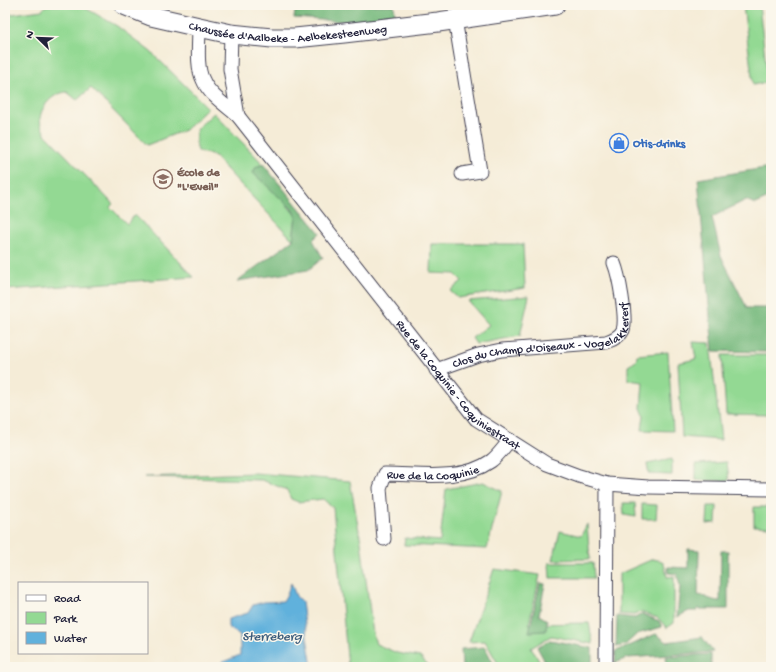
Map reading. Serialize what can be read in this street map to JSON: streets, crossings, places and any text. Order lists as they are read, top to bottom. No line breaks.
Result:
{"streets":{"main road":["Chaussée d'Aalbeke - Aelbekesteenweg"],"street":["Clos du Champ d'Oiseaux - Vogelakkererf","Rue de la Coquinie - Coquiniestraat","Rue de la Coquinie"]},"crossings":[["Chaussée d'Aalbeke - Aelbekesteenweg","Rue de la Coquinie - Coquiniestraat"],["Clos du Champ d'Oiseaux - Vogelakkererf","Rue de la Coquinie - Coquiniestraat"],["Rue de la Coquinie - Coquiniestraat","Rue de la Coquinie"]],"water":["Sterreberg"],"places":{"shop":["Otis-drinks"],"school or university":["École de \"L'Eveil\""]},"legend":["Road","Park","Water"],"north":"top left"}
